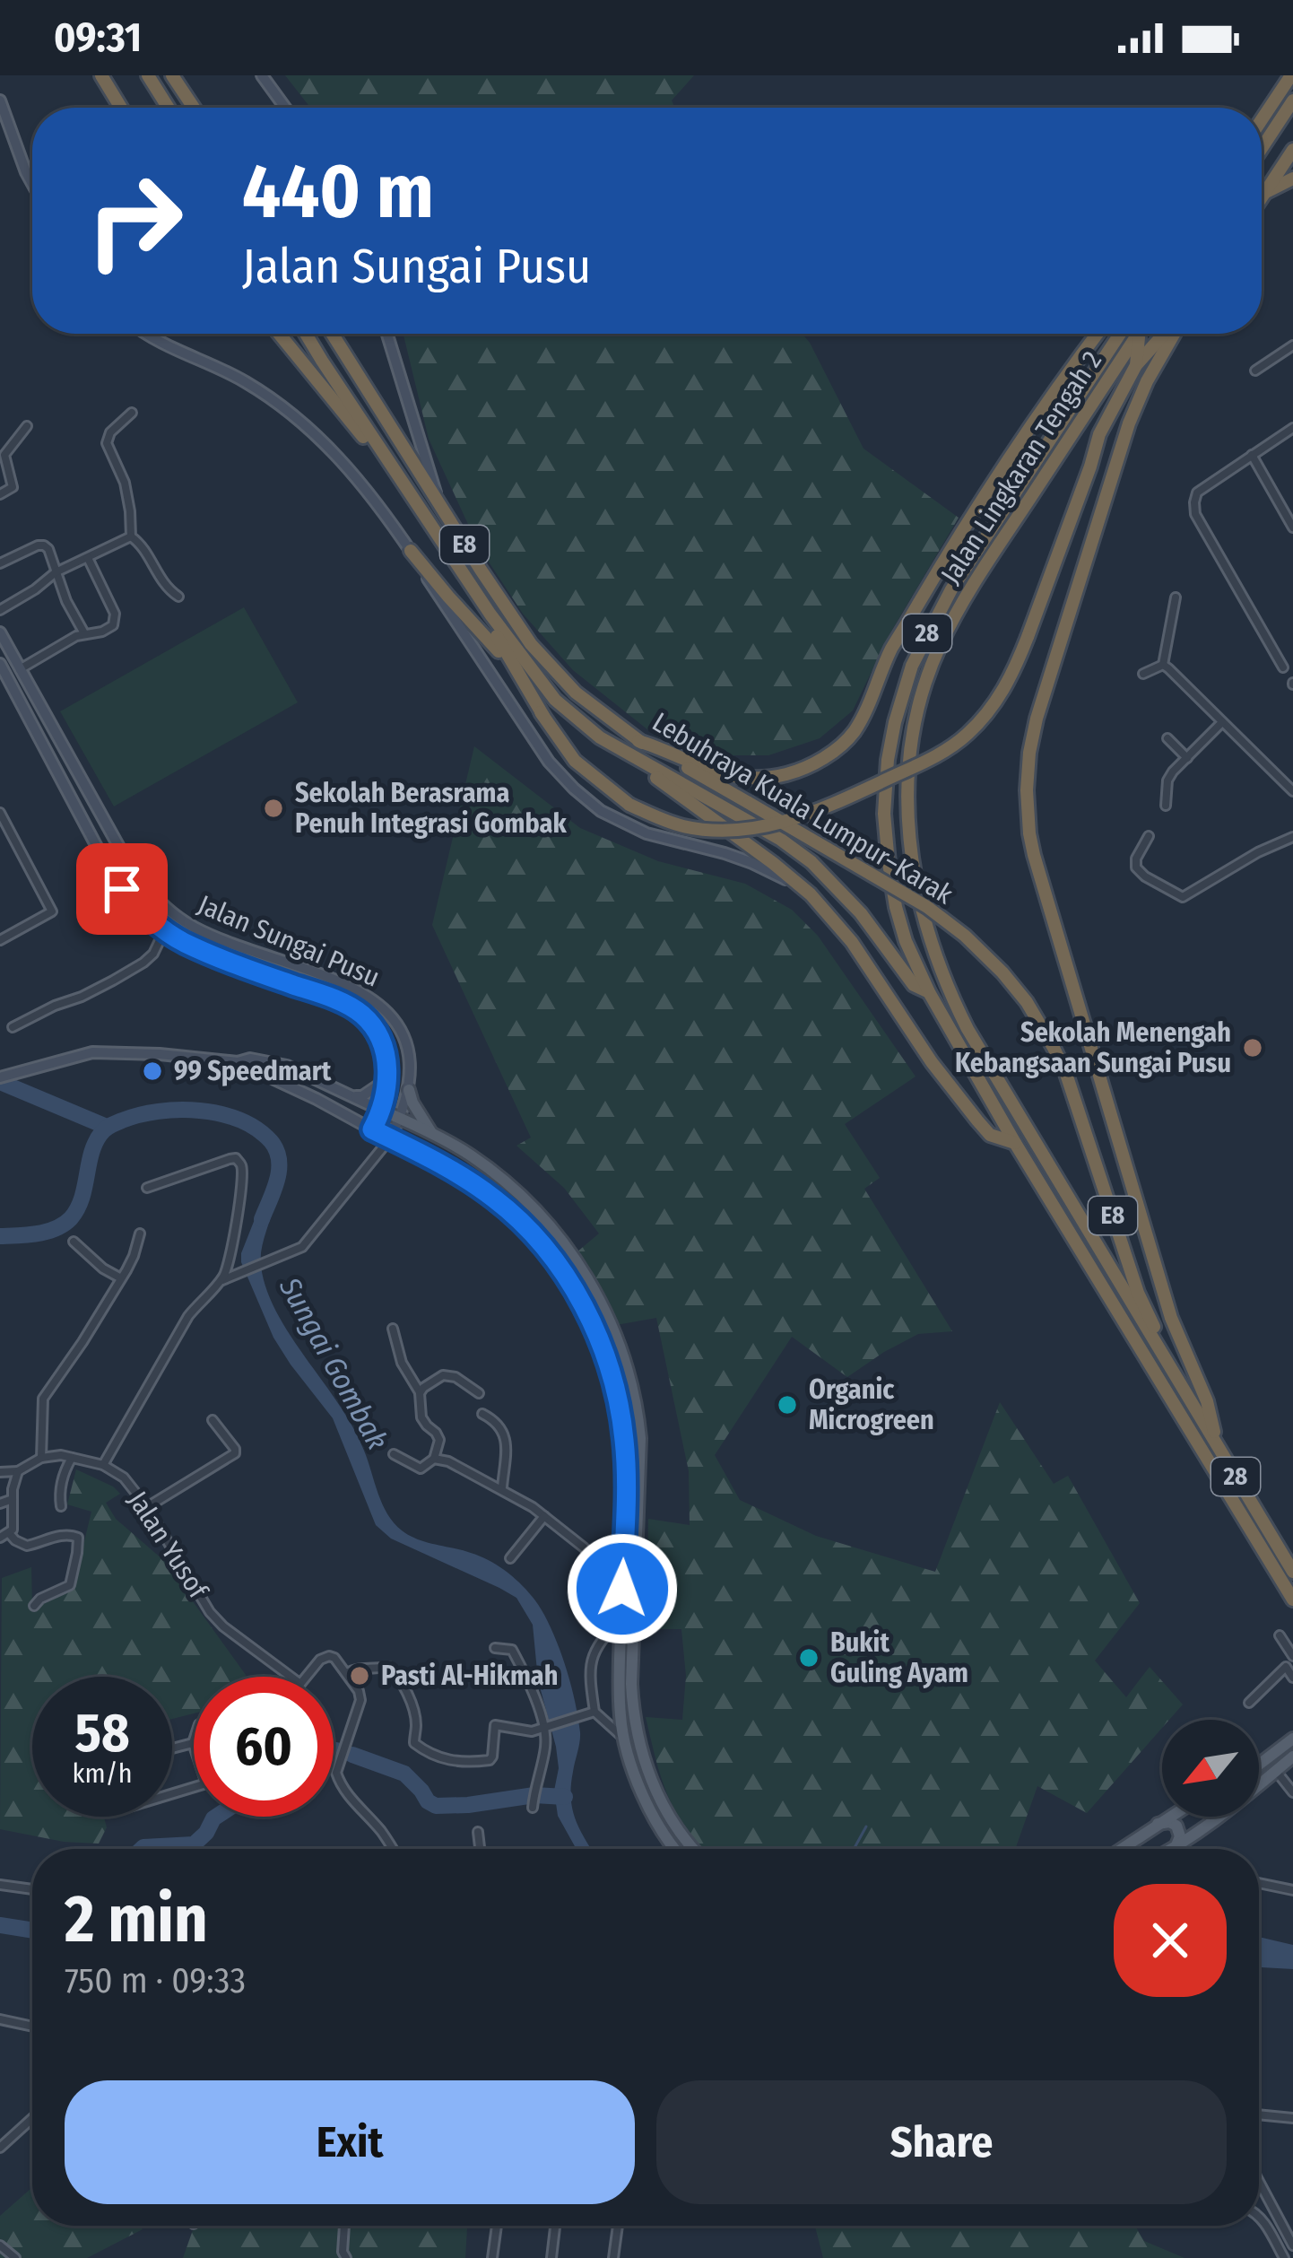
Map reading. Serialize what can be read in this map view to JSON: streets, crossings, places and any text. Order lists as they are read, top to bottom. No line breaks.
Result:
{"streets":{"highway":["Jalan Lingkaran Tengah 2","E8","28","Lebuhraya Kuala Lumpur–Karak"],"main road":["Jalan Sungai Pusu"],"street":["Jalan Yusof"]},"crossings":[["Jalan Lingkaran Tengah 2","Lebuhraya Kuala Lumpur–Karak"]],"water":["Sungai Gombak"],"places":["Sekolah Berasrama Penuh Integrasi Gombak","Sekolah Menengah Kebangsaan Sungai Pusu","99 Speedmart","Organic Microgreen","Bukit Guling Ayam","Pasti Al-Hikmah"],"north":"bottom left","page":{"status":"09:31","turn":["440 m","Jalan Sungai Pusu"],"speed":"58 km/h","limit":"60","heading":["2 min","750 m · 09:33"],"buttons":["Exit","Share"]}}
